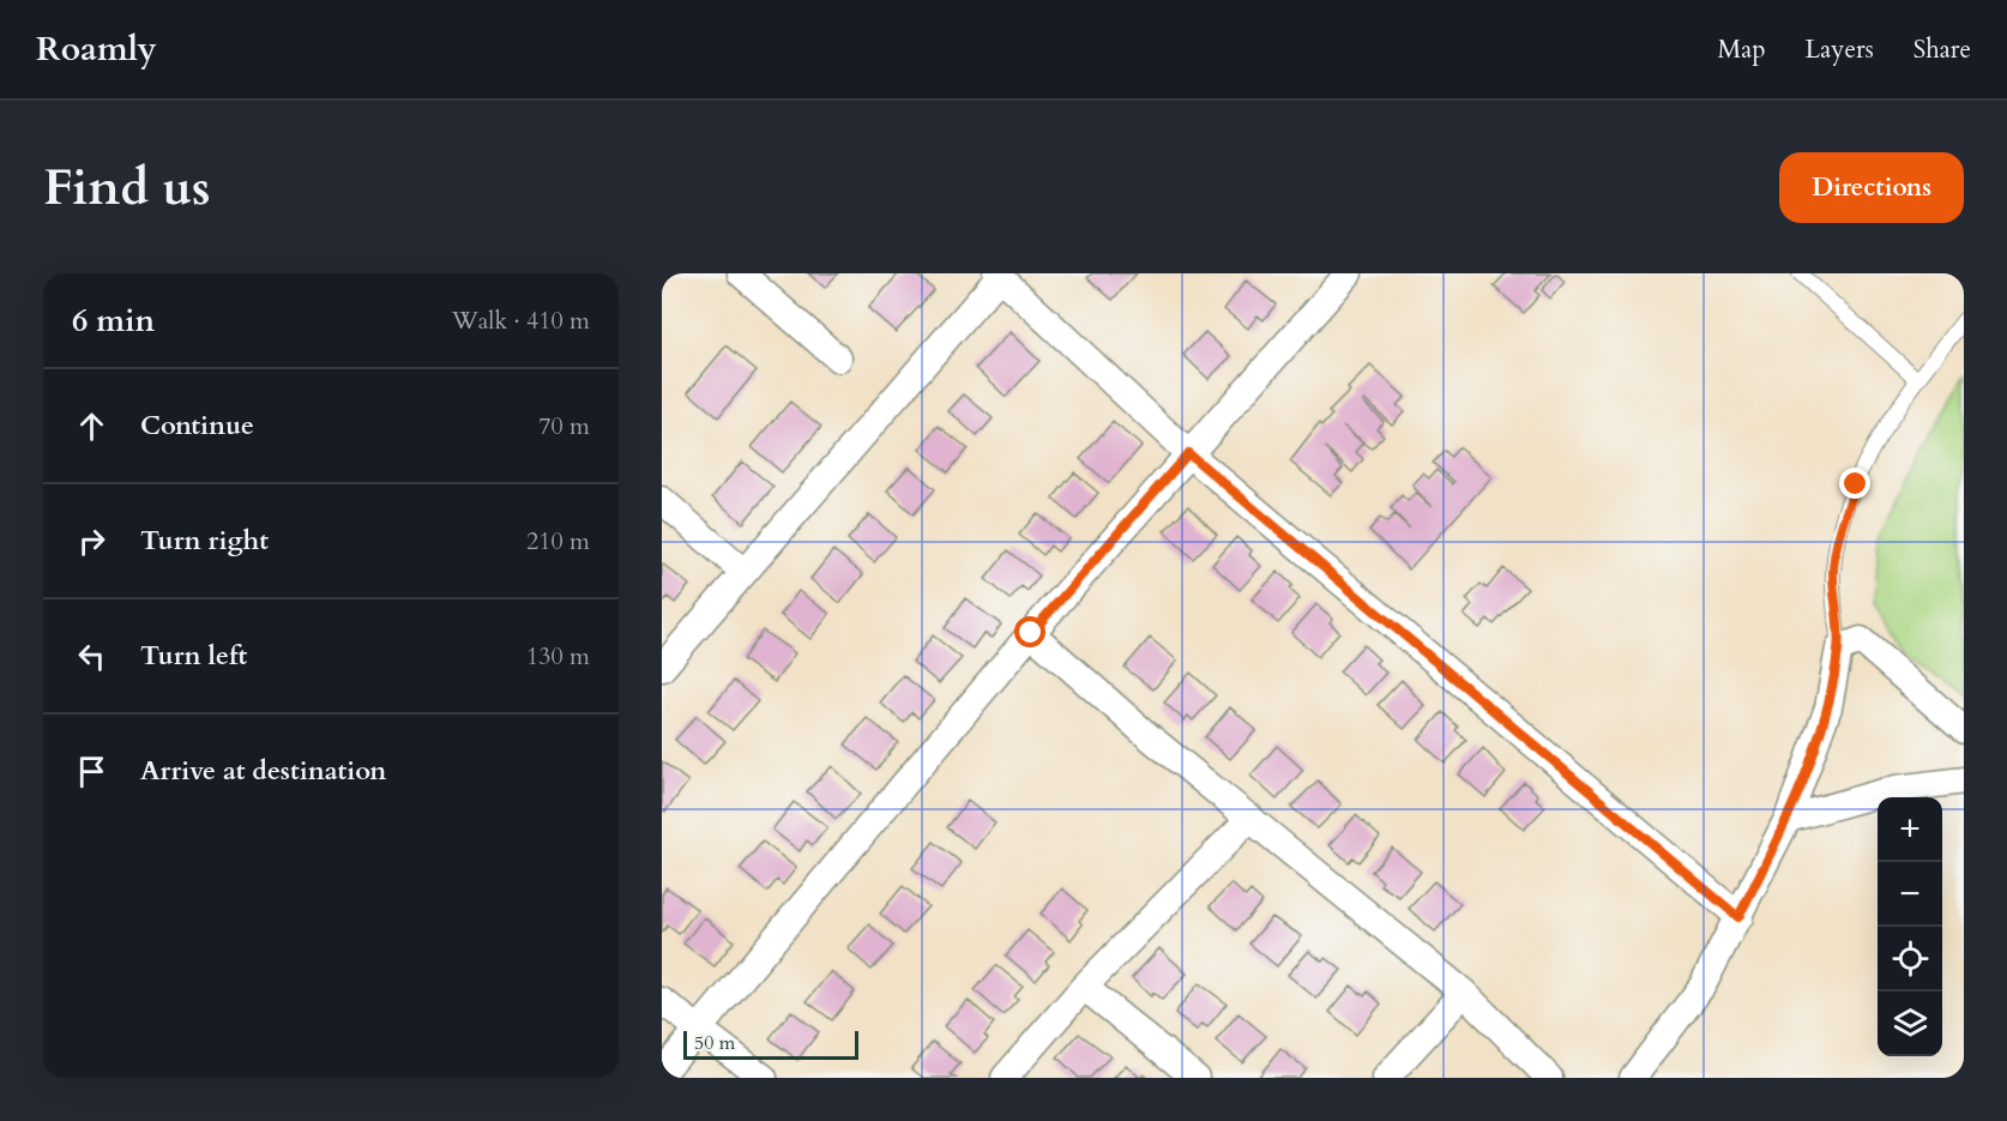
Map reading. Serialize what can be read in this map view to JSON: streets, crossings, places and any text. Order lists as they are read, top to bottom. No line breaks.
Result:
{"scale_bar":"50 m","page":{"header":"Roamly","nav":["Map","Layers","Share"],"buttons":"Directions","title":"Find us","heading":["6 min","Walk · 410 m"],"list":[["Continue","70 m"],["Turn right","210 m"],["Turn left","130 m"],"Arrive at destination"],"map_buttons":["+","−"],"scale":"50 m"}}
